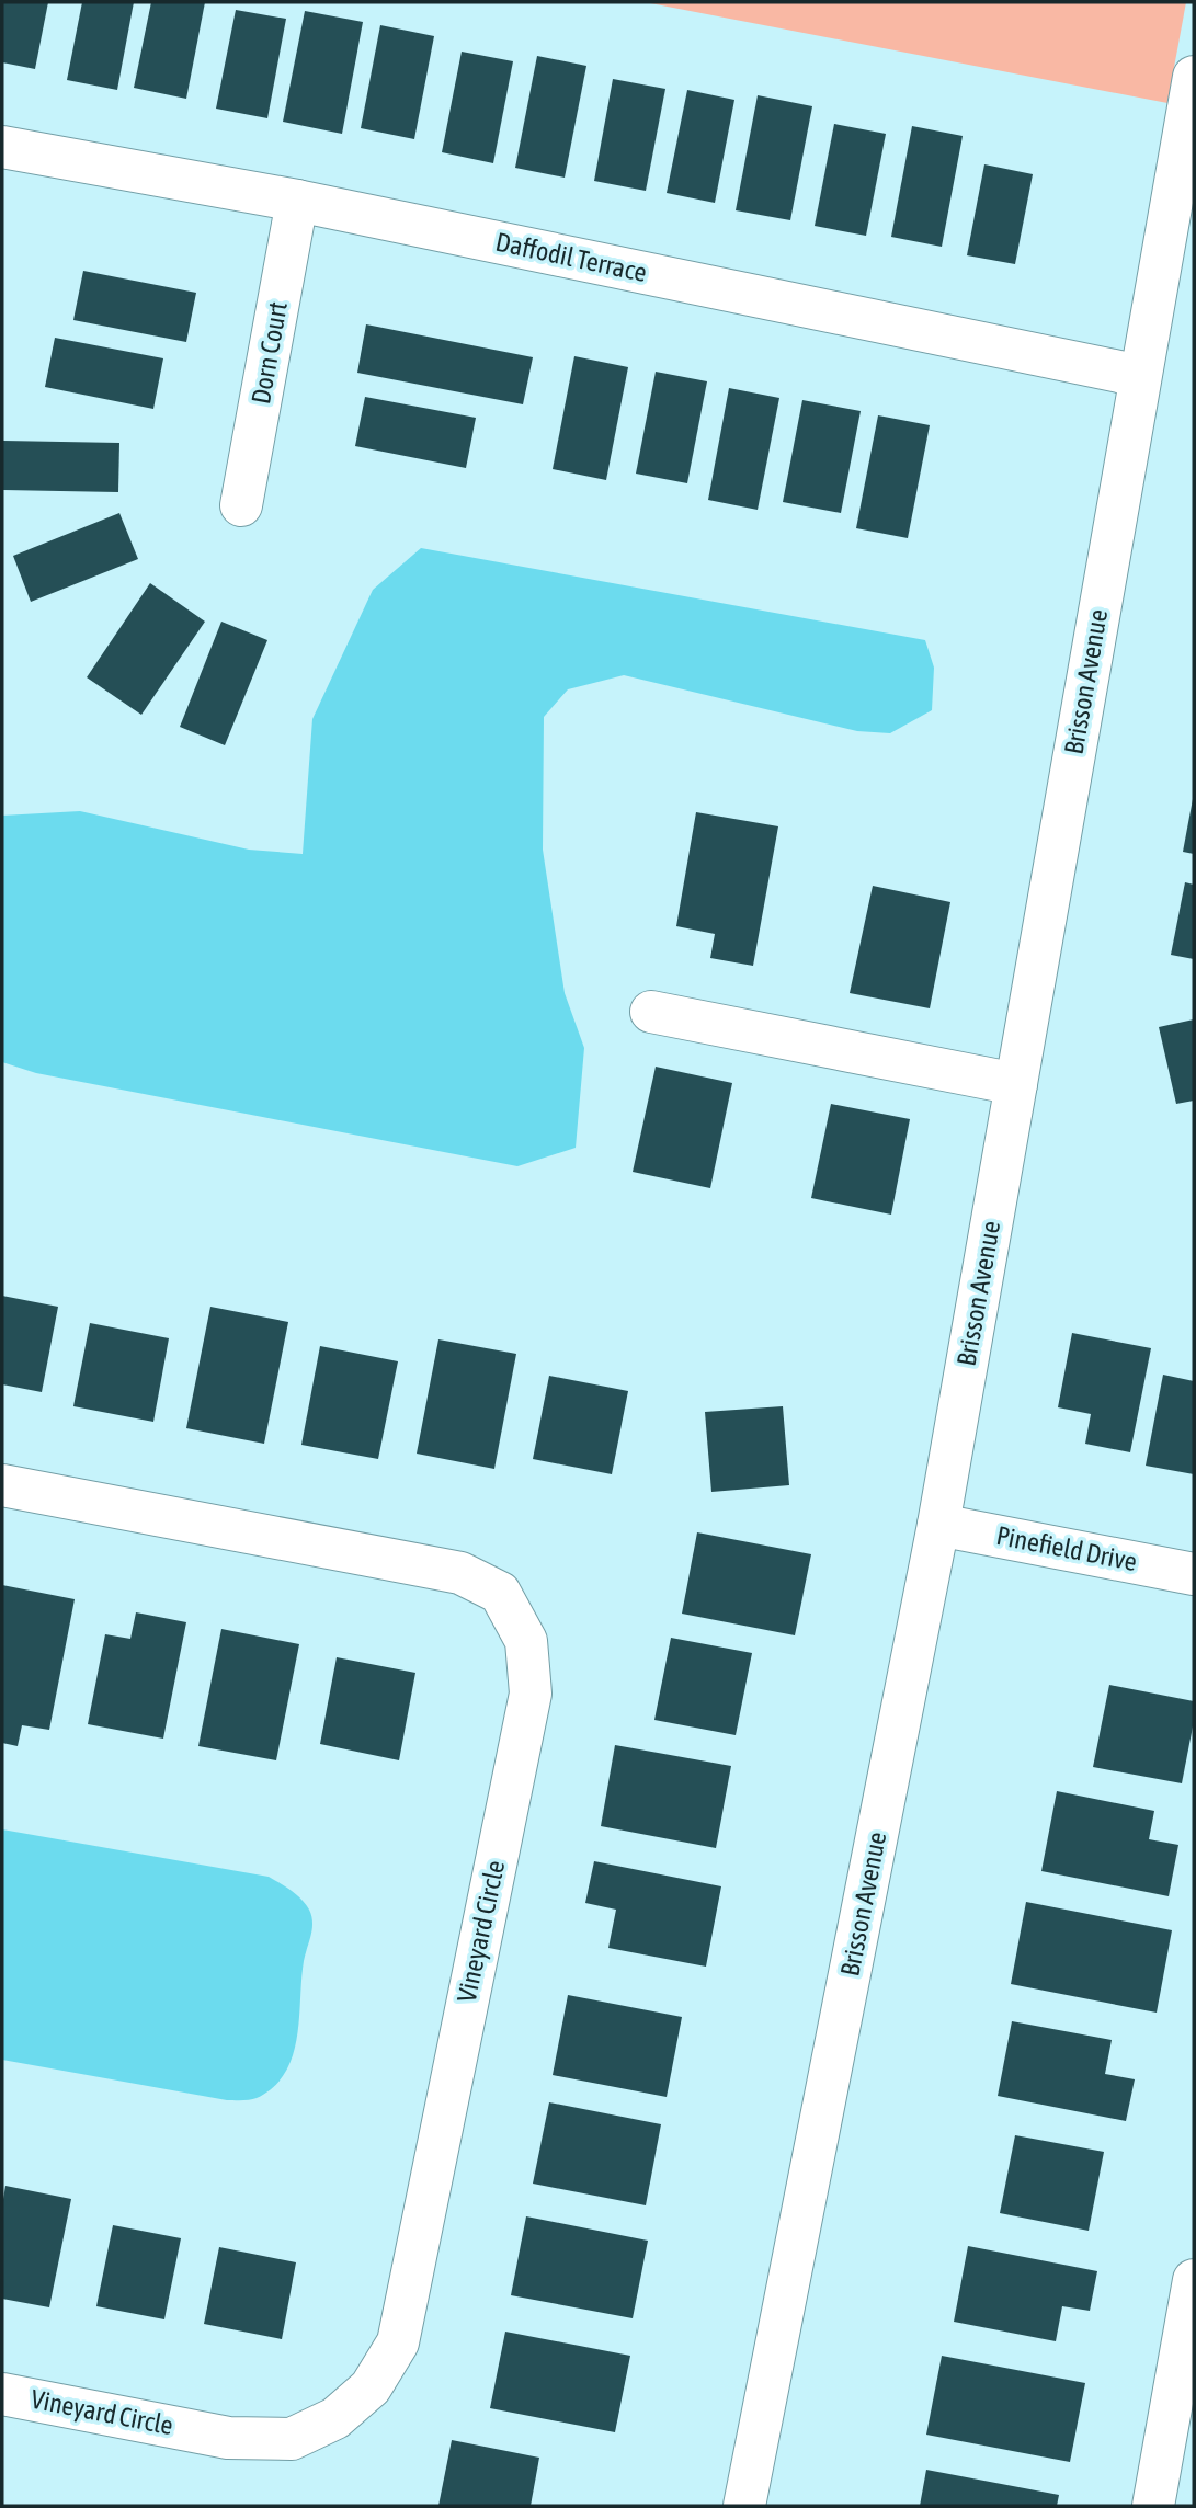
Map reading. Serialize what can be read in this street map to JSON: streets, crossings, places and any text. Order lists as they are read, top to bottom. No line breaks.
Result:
{"streets":{"street":["Daffodil Terrace","Dorn Court","Brisson Avenue","Pinefield Drive","Vineyard Circle"]},"crossings":[["Daffodil Terrace","Dorn Court"],["Daffodil Terrace","Brisson Avenue"],["Brisson Avenue","Pinefield Drive"]]}
